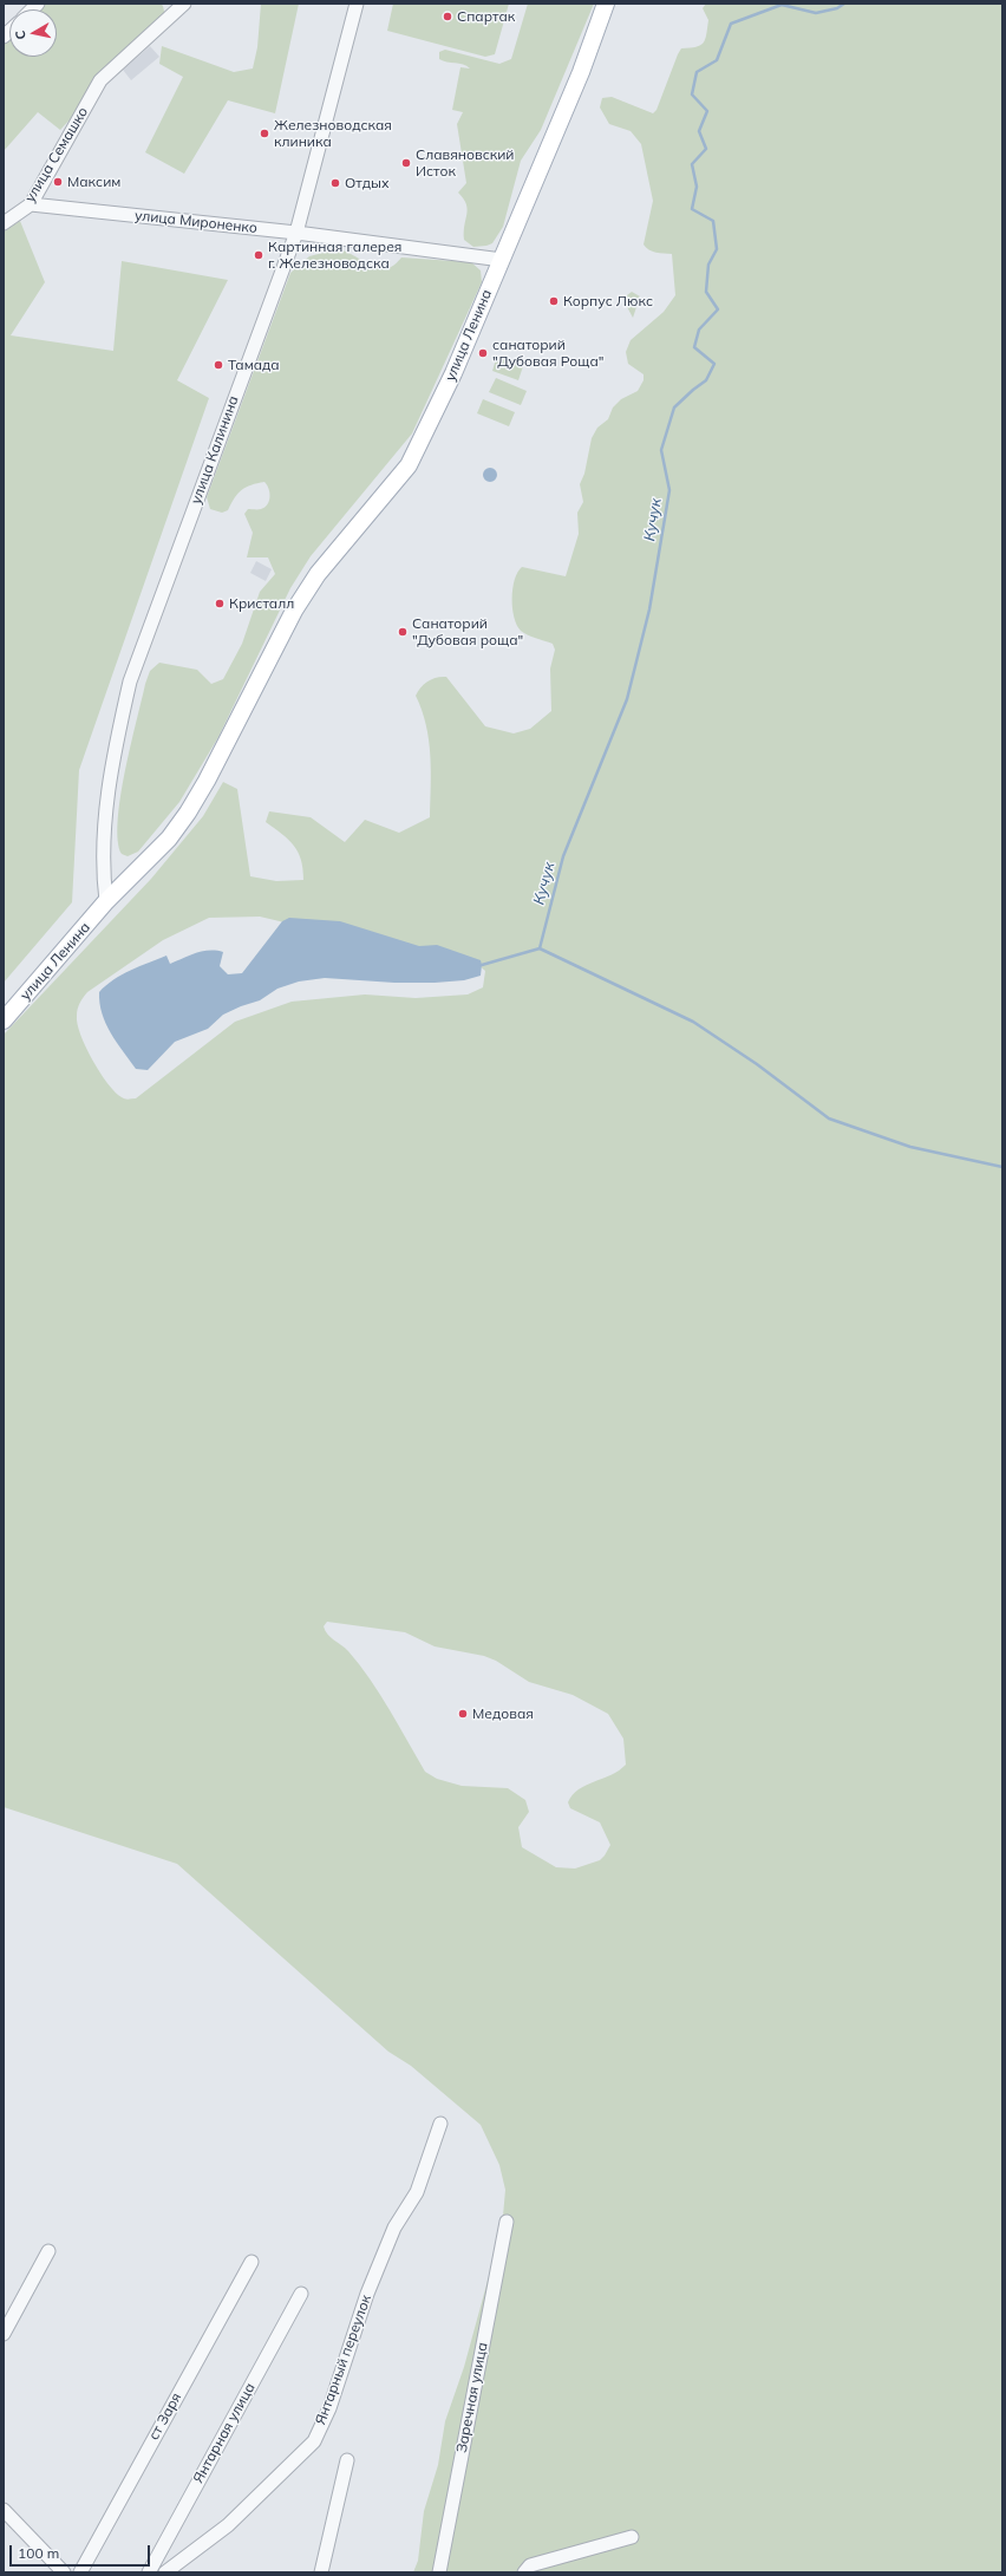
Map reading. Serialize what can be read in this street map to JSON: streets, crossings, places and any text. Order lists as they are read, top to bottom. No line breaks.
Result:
{"streets":{"main road":["улица Ленина"],"street":["улица Семашко","улица Мироненко","улица Калинина","Янтарный переулок","Заречная улица","ст Заря","Янтарная улица"]},"crossings":[["улица Семашко","улица Мироненко"],["улица Мироненко","улица Ленина"],["улица Мироненко","улица Калинина"],["улица Ленина","улица Калинина"]],"water":["Кучук"],"places":["Спартак","Железноводская клиника","Славяновский Исток","Максим","Отдых","Картинная галерея г. Железноводска","Корпус Люкс","санаторий \"Дубовая Роща\"","Тамада","Кристалл","Санаторий \"Дубовая роща\"","Медовая"],"scale_bar":"100 m","north":"left"}
